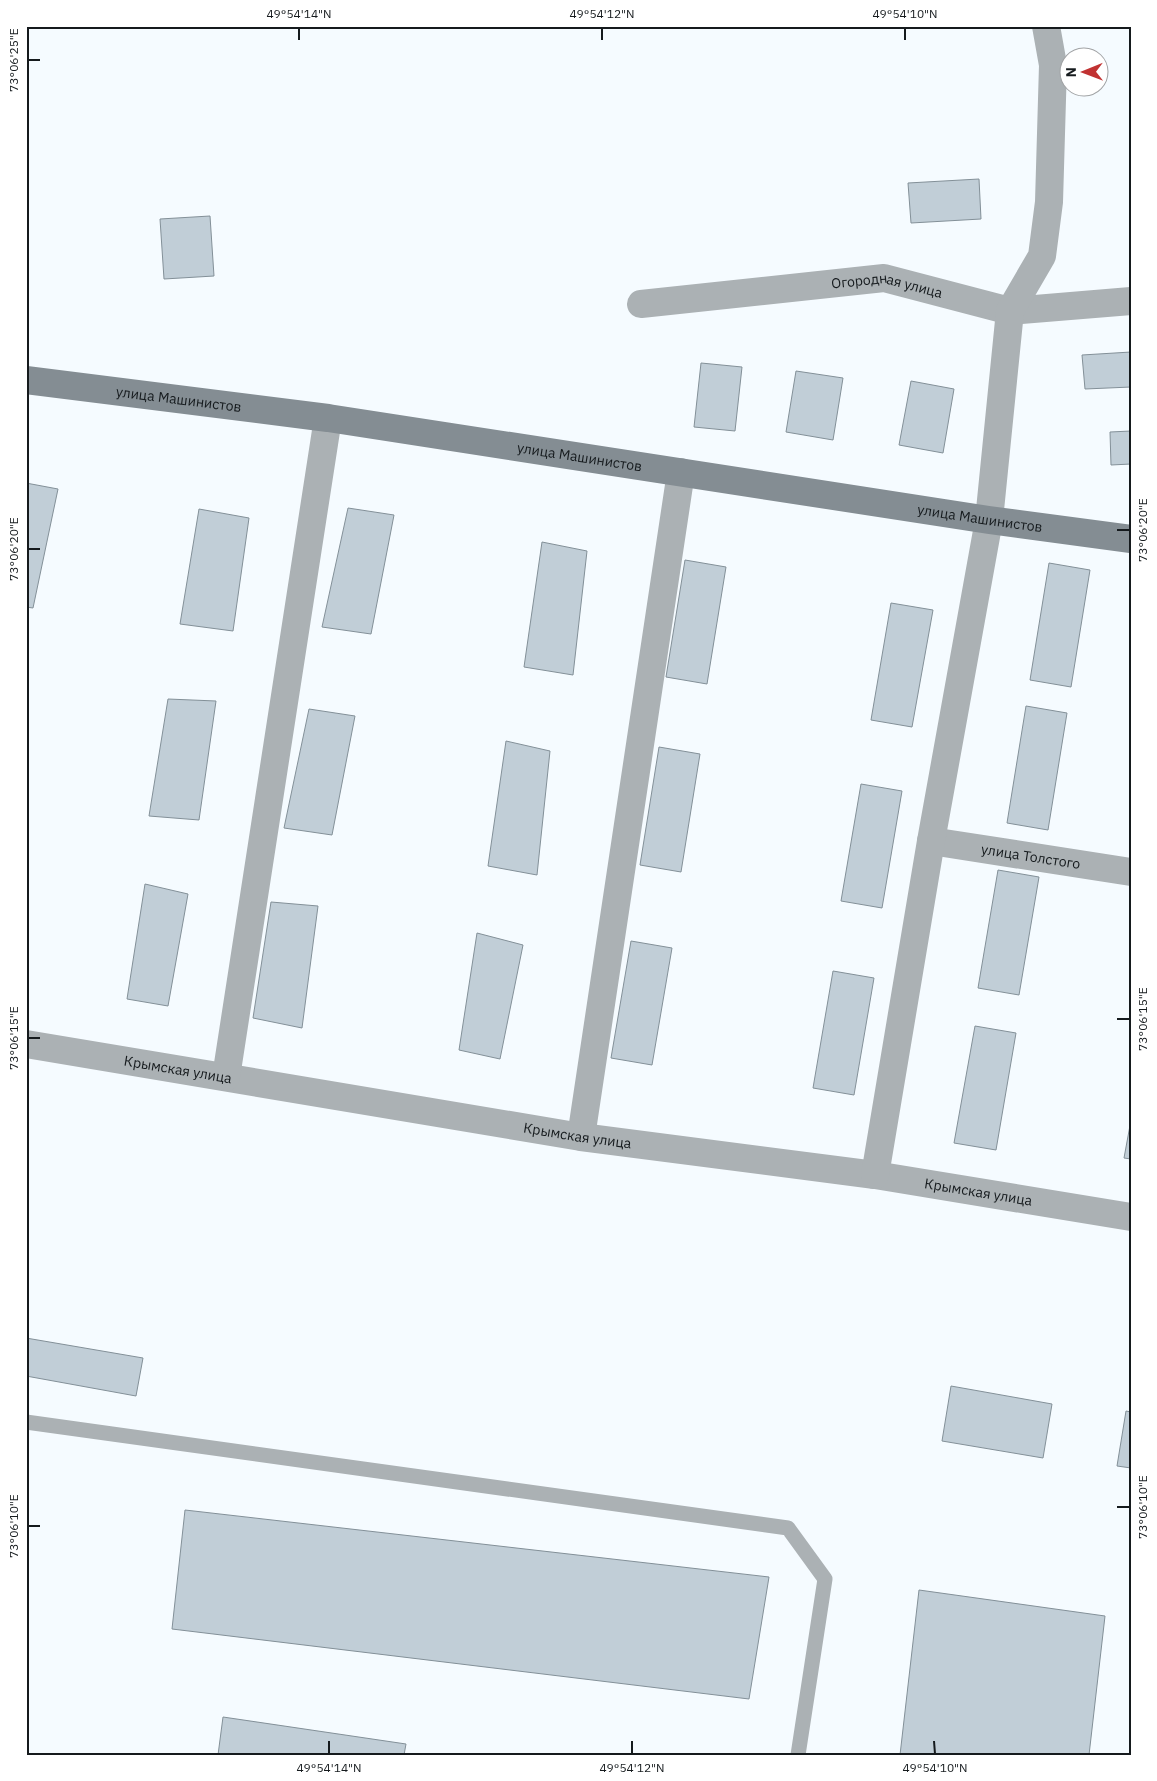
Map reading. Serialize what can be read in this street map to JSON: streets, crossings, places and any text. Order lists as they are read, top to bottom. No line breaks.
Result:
{"streets":{"street":["Огородная улица","улица Машинистов","улица Толстого","Крымская улица"]},"north":"left","coordinates":["49°54'14\"N","49°54'12\"N","49°54'10\"N","73°06'25\"E","73°06'20\"E","73°06'15\"E","73°06'10\"E"]}
